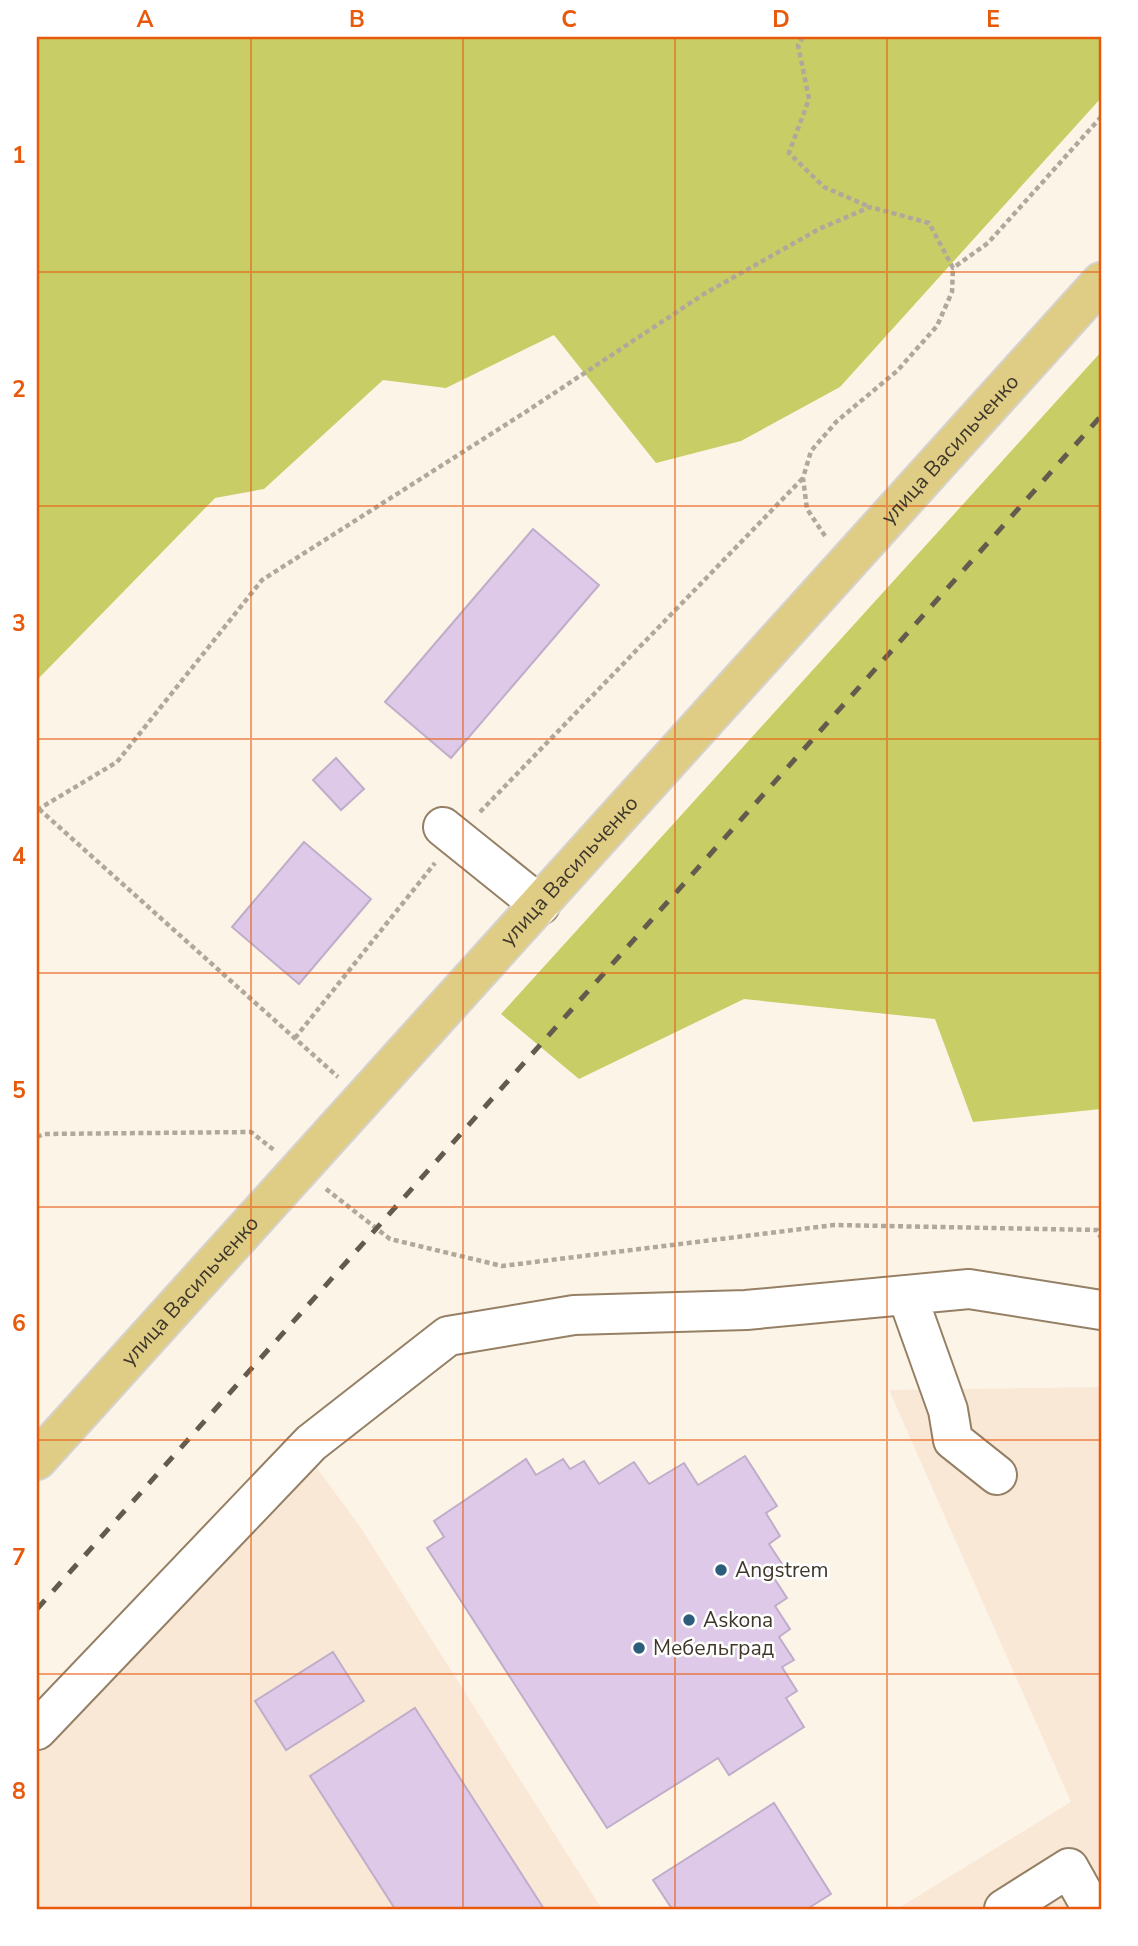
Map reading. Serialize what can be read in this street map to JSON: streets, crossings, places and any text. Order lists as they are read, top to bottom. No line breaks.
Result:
{"streets":{"main road":["улица Васильченко"]},"places":["Angstrem","Askona","Мебельград"],"grid":{"columns":["A","B","C","D","E"],"rows":["1","2","3","4","5","6","7","8"]}}
